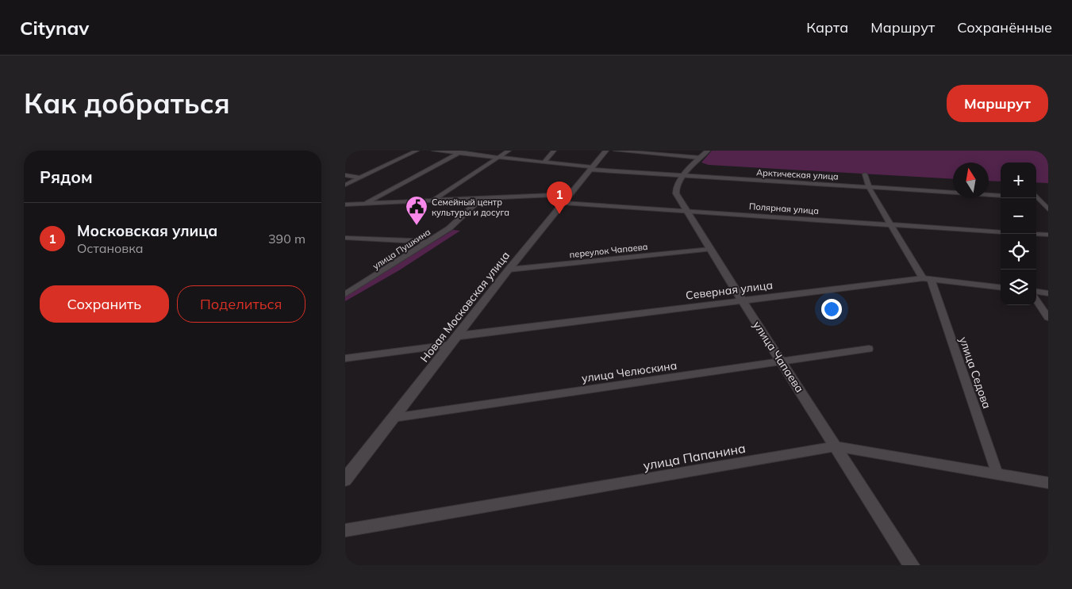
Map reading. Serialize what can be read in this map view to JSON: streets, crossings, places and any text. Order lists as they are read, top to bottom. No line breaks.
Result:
{"streets":{"street":["Арктическая улица","Полярная улица","улица Пушкина","переулок Чапаева","Северная улица","Новая Московская улица","улица Чапаева","улица Челюскина","улица Седова","улица Папанина"]},"crossings":[["Арктическая улица","Новая Московская улица"],["Арктическая улица","улица Чапаева"],["Арктическая улица","улица Седова"],["Полярная улица","Новая Московская улица"],["Полярная улица","улица Чапаева"],["Полярная улица","улица Седова"],["переулок Чапаева","Новая Московская улица"],["переулок Чапаева","улица Чапаева"],["Северная улица","Новая Московская улица"],["Северная улица","улица Чапаева"],["Северная улица","улица Седова"],["Новая Московская улица","улица Челюскина"],["улица Чапаева","улица Челюскина"],["улица Чапаева","улица Папанина"],["улица Седова","улица Папанина"]],"places":{"public building":["Семейный центр культуры и досуга"]},"north":"top","page":{"header":"Citynav","nav":["Карта","Маршрут","Сохранённые"],"buttons":["Маршрут",["Сохранить","Поделиться"]],"title":"Как добраться","heading":"Рядом","map_buttons":["+","−"],"pins":"1","list":[{"mark":"1","name":"Московская улица","note":"Остановка","value":"390 m"}]}}
